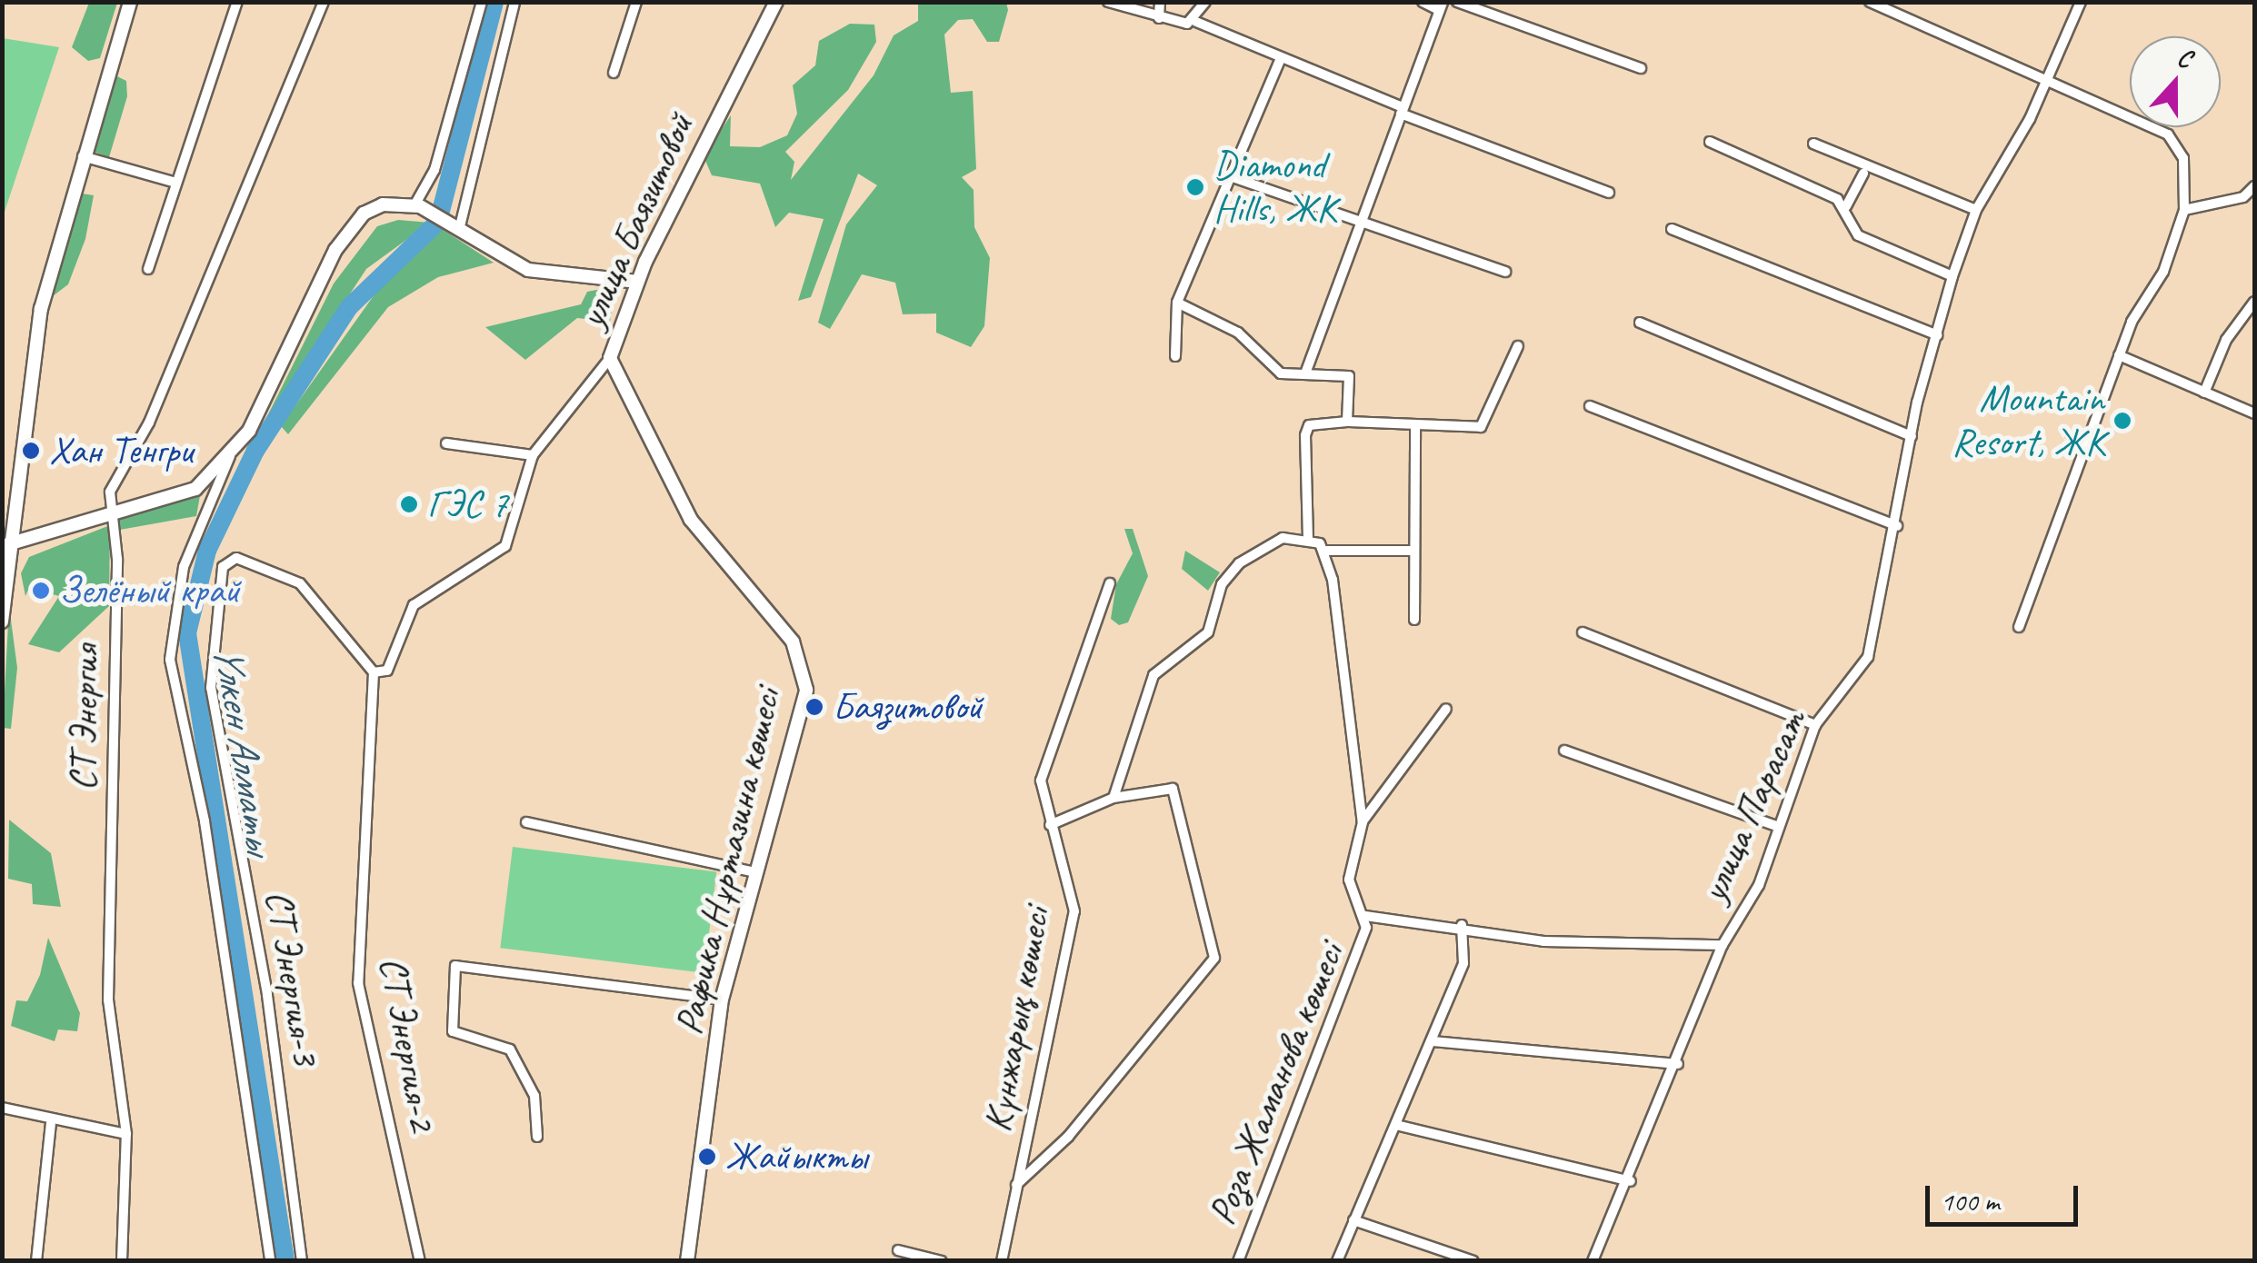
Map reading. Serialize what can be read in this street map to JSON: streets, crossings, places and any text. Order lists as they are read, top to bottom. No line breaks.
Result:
{"streets":{"street":["улица Баязитовой","СТ Энергия","улица Парасат","Рафика Нұртазина көшесі","СТ Энергия-3","Күнжарық көшесі","СТ Энергия-2","Роза Жаманова көшесі"]},"crossings":[["улица Баязитовой","Рафика Нұртазина көшесі"],["СТ Энергия-3","СТ Энергия-2"]],"water":["Үлкен Алматы"],"places":["Diamond Hills, ЖК","Mountain Resort, ЖК","Хан Тенгри","ГЭС 7","Зелёный край","Баязитовой","Жайыкты"],"scale_bar":"100 m","north":"top"}
